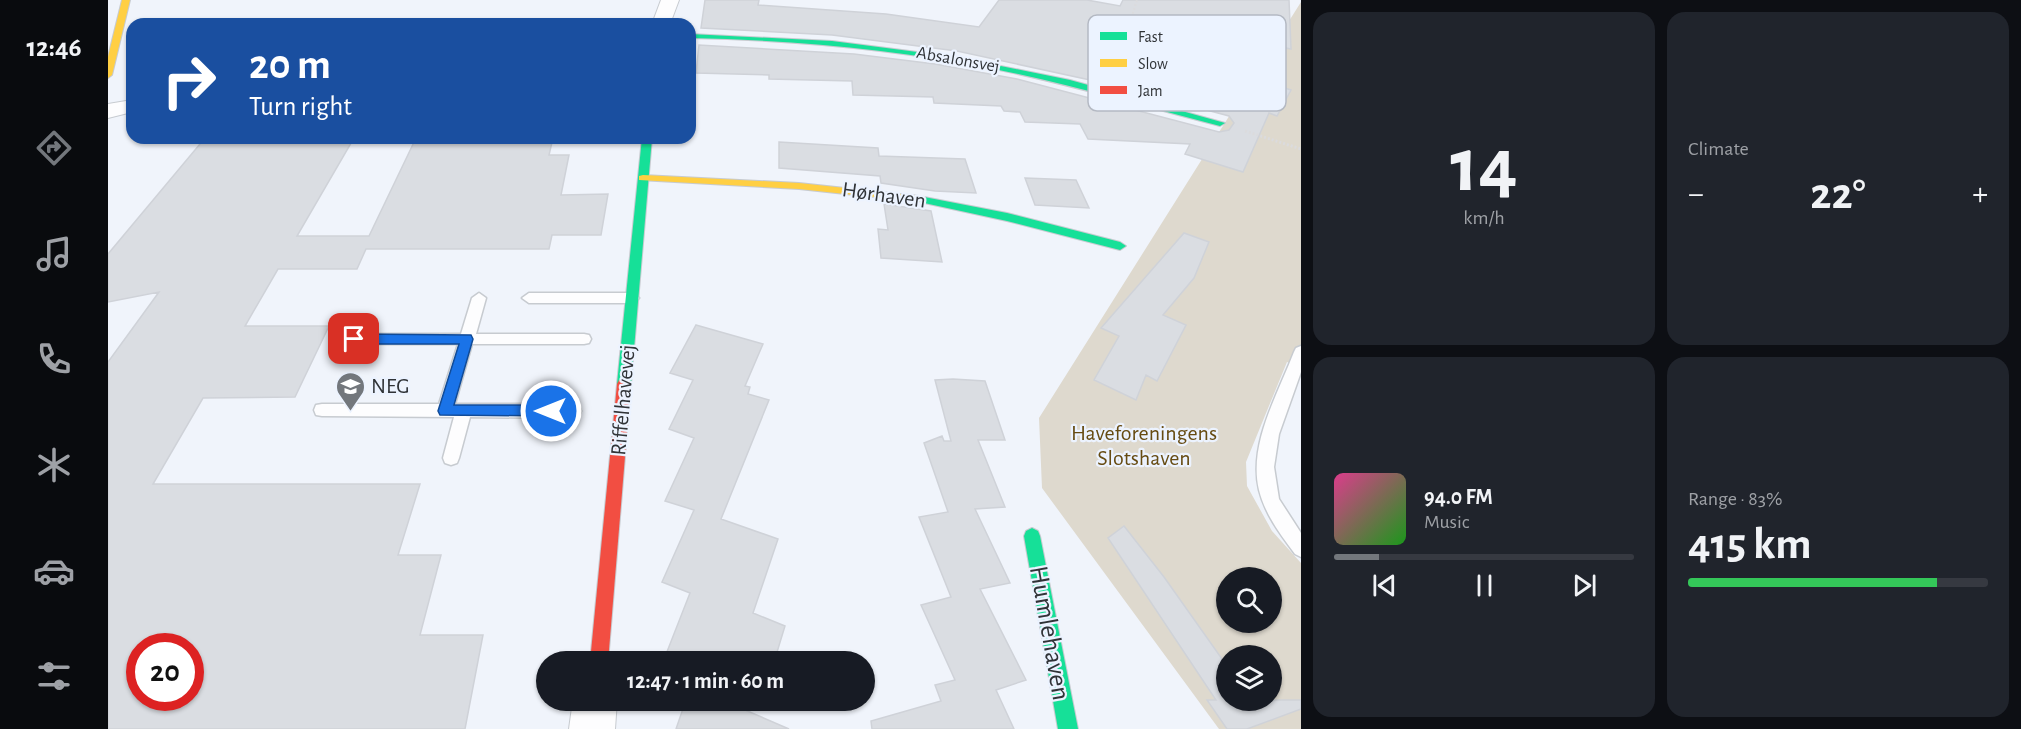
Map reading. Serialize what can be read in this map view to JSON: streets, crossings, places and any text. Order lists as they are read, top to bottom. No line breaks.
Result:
{"streets":{"street":["Absalonsvej","Hørhaven","Riffelhavevej","Humlehaven"]},"crossings":[["Hørhaven","Riffelhavevej"]],"parks":["Haveforeningens Slotshaven"],"places":{"school or university":["NEG"]},"legend":["Fast","Slow","Jam"],"page":{"tabs":"12:46","tile":[["14","km/h"],"Climate",["Range · 83%","415 km"]],"turn":["20 m","Turn right"],"heat":["−","22°","+"],"song":["94.0 FM","Music"],"limit":"20","trip":"12:47 · 1 min · 60 m"}}
